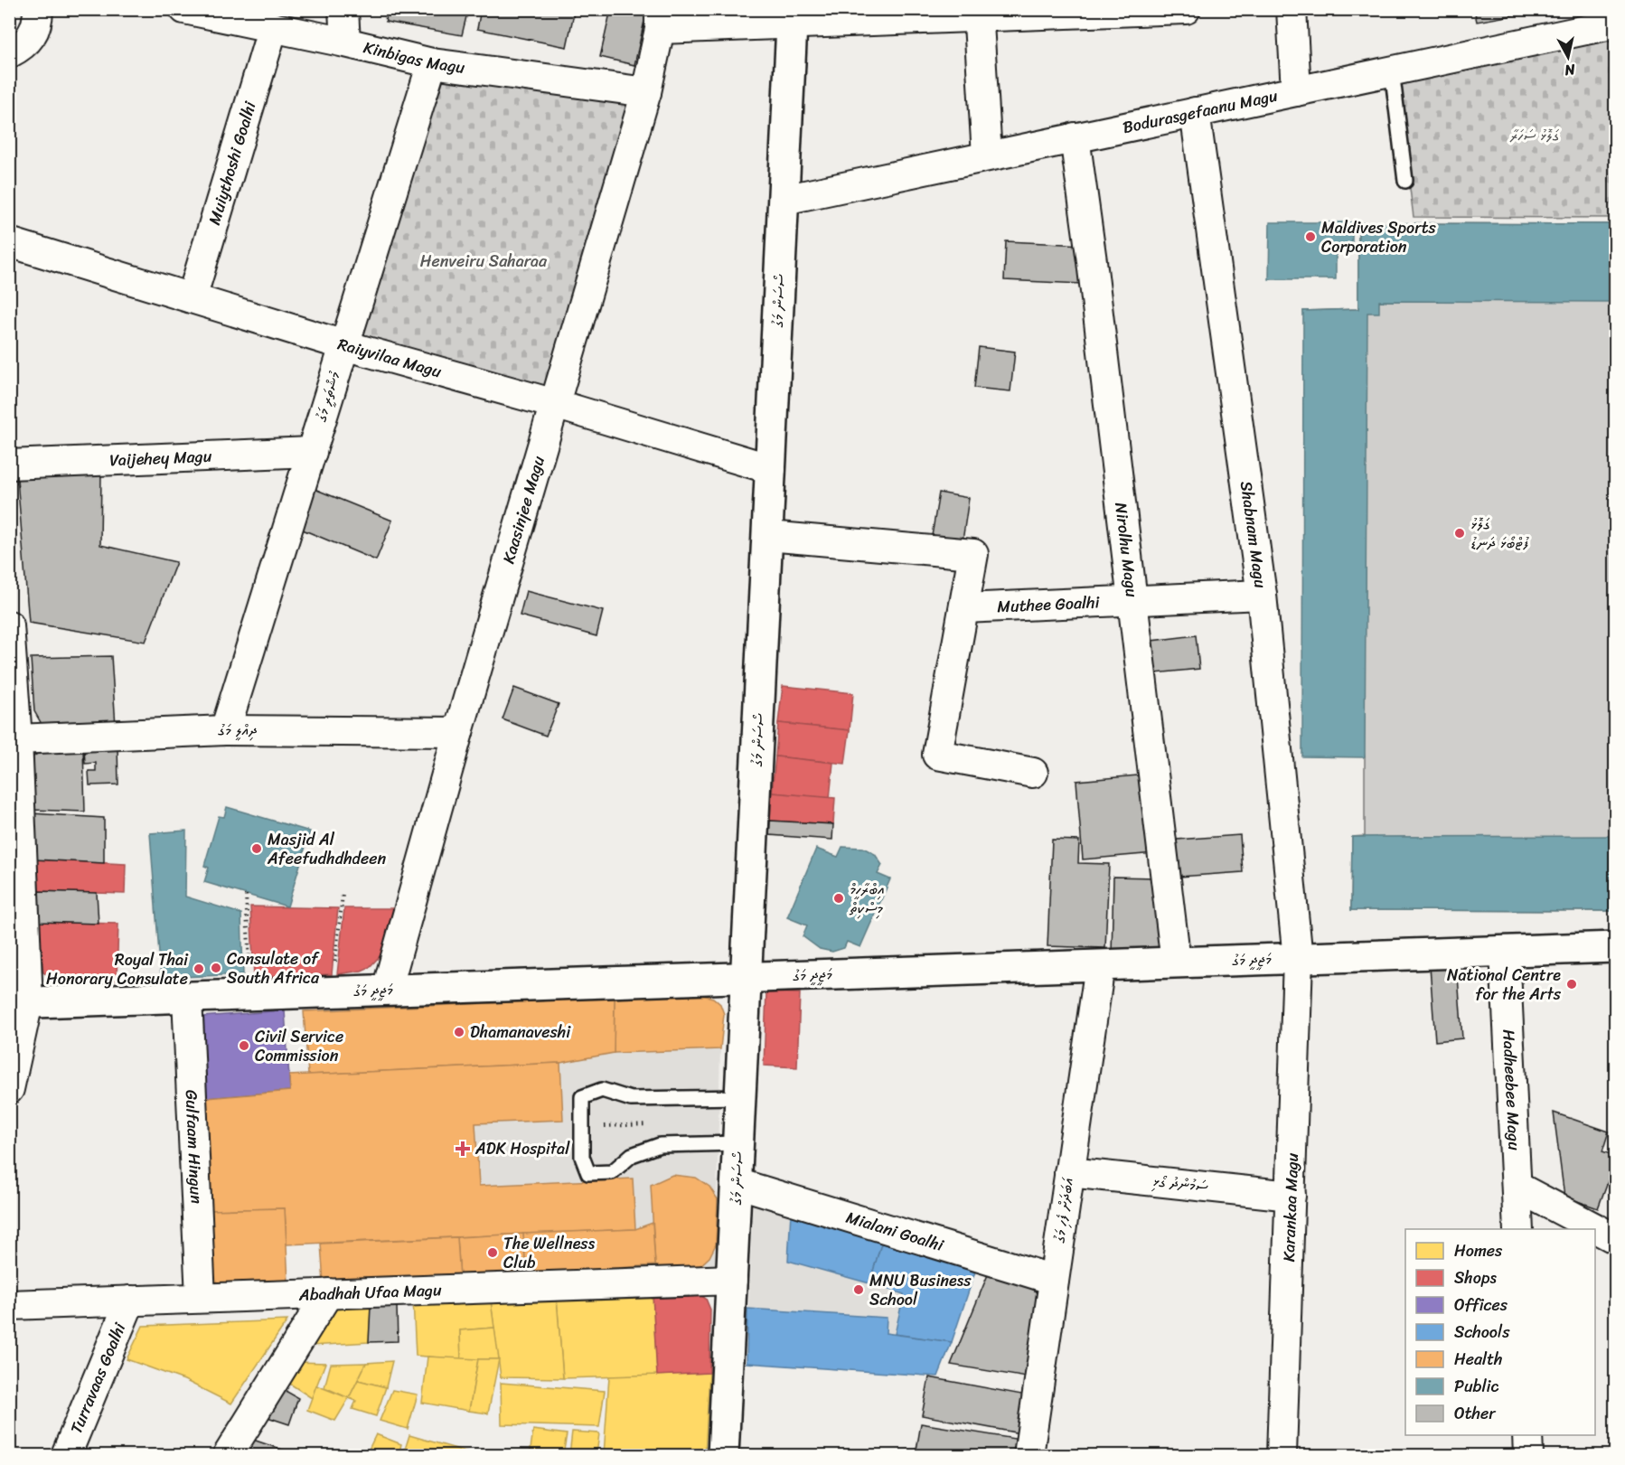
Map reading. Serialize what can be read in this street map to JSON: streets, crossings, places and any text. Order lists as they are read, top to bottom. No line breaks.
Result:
{"streets":{"street":["Kinbigas Magu","Bodurasgefaanu Magu","Muiythoshi Goalhi","ސޯސަން މަގު","Raiyvilaa Magu","މުޝްތަރީ މަގު","Vaijehey Magu","Kaasinjee Magu","Shabnam Magu","Nirolhu Magu","Muthee Goalhi","ދިއްލީ މަގު","މަޖީދީ މަގު","Hadheebee Magu","Gulfaam Hingun","ސަމުންދު ގޯޅި","Karankaa Magu","އަބަދަށް ފެހި މަގު","Mialani Goalhi","Abadhah Ufaa Magu","Turravaas Goalhi"]},"crossings":[["Kinbigas Magu","Muiythoshi Goalhi"],["Kinbigas Magu","މުޝްތަރީ މަގު"],["Kinbigas Magu","Kaasinjee Magu"],["Bodurasgefaanu Magu","ސޯސަން މަގު"],["Bodurasgefaanu Magu","Shabnam Magu"],["Bodurasgefaanu Magu","Nirolhu Magu"],["Muiythoshi Goalhi","Raiyvilaa Magu"],["ސޯސަން މަގު","Raiyvilaa Magu"],["ސޯސަން މަގު","މަޖީދީ މަގު"],["ސޯސަން މަގު","Mialani Goalhi"],["ސޯސަން މަގު","Abadhah Ufaa Magu"],["Raiyvilaa Magu","މުޝްތަރީ މަގު"],["Raiyvilaa Magu","Kaasinjee Magu"],["މުޝްތަރީ މަގު","Vaijehey Magu"],["މުޝްތަރީ މަގު","ދިއްލީ މަގު"],["Kaasinjee Magu","ދިއްލީ މަގު"],["Kaasinjee Magu","މަޖީދީ މަގު"],["Shabnam Magu","Muthee Goalhi"],["Shabnam Magu","މަޖީދީ މަގު"],["Shabnam Magu","Karankaa Magu"],["Nirolhu Magu","Muthee Goalhi"],["Nirolhu Magu","މަޖީދީ މަގު"],["މަޖީދީ މަގު","Hadheebee Magu"],["މަޖީދީ މަގު","Gulfaam Hingun"],["މަޖީދީ މަގު","Karankaa Magu"],["މަޖީދީ މަގު","އަބަދަށް ފެހި މަގު"],["Gulfaam Hingun","Abadhah Ufaa Magu"],["ސަމުންދު ގޯޅި","Karankaa Magu"],["ސަމުންދު ގޯޅި","އަބަދަށް ފެހި މަގު"],["އަބަދަށް ފެހި މަގު","Mialani Goalhi"],["Abadhah Ufaa Magu","Turravaas Goalhi"]],"parks":["ގަލޮޅު ސަހަރާ","Henveiru Saharaa"],"places":{"other":["Maldives Sports Corporation","ގަލޮޅު ފުޓްބޯޅަ ދަނޑު","Masjid Al Afeefudhdhdeen","އިބްރާހީމް މިސްކިތް","Consulate of South Africa","Royal Thai Honorary Consulate","National Centre for the Arts","Dhamanaveshi","Civil Service Commission","The Wellness Club","MNU Business School"],"health":["ADK Hospital"]},"legend":["Homes","Shops","Offices","Schools","Health","Public","Other"],"north":"bottom"}
